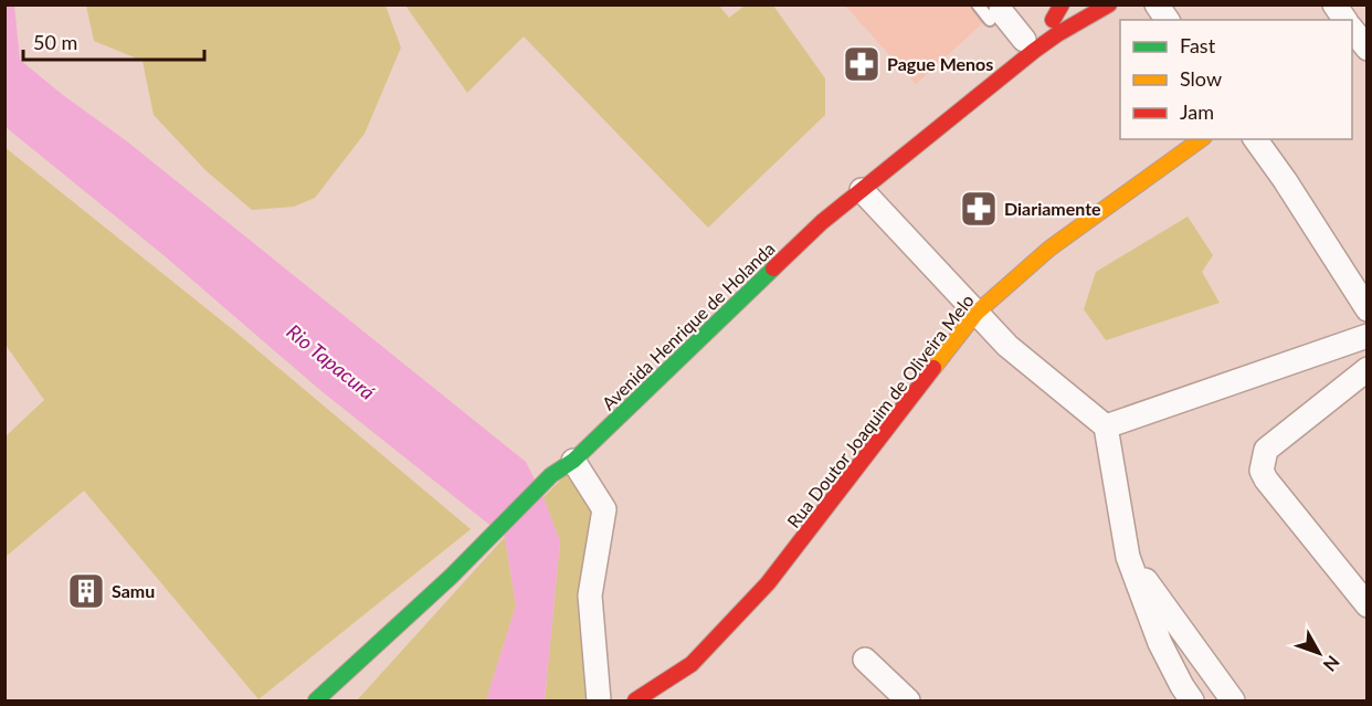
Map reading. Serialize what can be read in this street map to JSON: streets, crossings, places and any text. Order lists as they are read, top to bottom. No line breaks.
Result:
{"streets":{"main road":["Avenida Henrique de Holanda","Rua Doutor Joaquim de Oliveira Melo"]},"water":["Rio Tapacurá"],"places":{"pharmacy":["Pague Menos","Diariamente"],"building":["Samu"]},"legend":["Fast","Slow","Jam"],"scale_bar":"50 m","north":"bottom right"}
